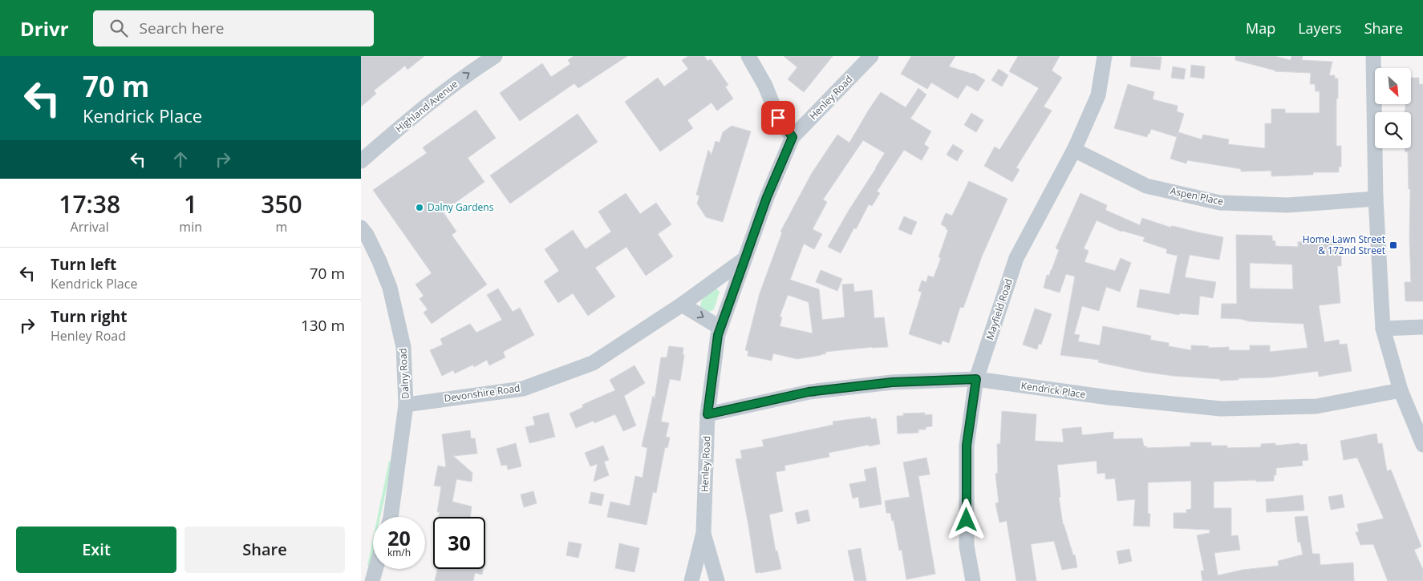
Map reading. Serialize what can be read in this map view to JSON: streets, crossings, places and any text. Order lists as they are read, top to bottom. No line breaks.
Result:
{"streets":{"street":["Henley Road","Highland Avenue","Aspen Place","Mayfield Road","Dalny Road","Kendrick Place","Devonshire Road"]},"crossings":[["Henley Road","Kendrick Place"],["Henley Road","Devonshire Road"],["Aspen Place","Mayfield Road"],["Mayfield Road","Kendrick Place"],["Dalny Road","Devonshire Road"]],"one_way":["Highland Avenue"],"places":{"other":["Dalny Gardens"],"transit":["Home Lawn Street & 172nd Street"]},"north":"bottom right","page":{"header":"Drivr","search":"Search here","nav":["Map","Layers","Share"],"turn":["70 m","Kendrick Place"],"eta":["17:38","Arrival","1","min","350","m"],"list":[{"name":"Turn left","note":"Kendrick Place","value":"70 m"},{"name":"Turn right","note":"Henley Road","value":"130 m"}],"speed":"20 km/h","limit":"30","buttons":["Exit","Share"]}}
